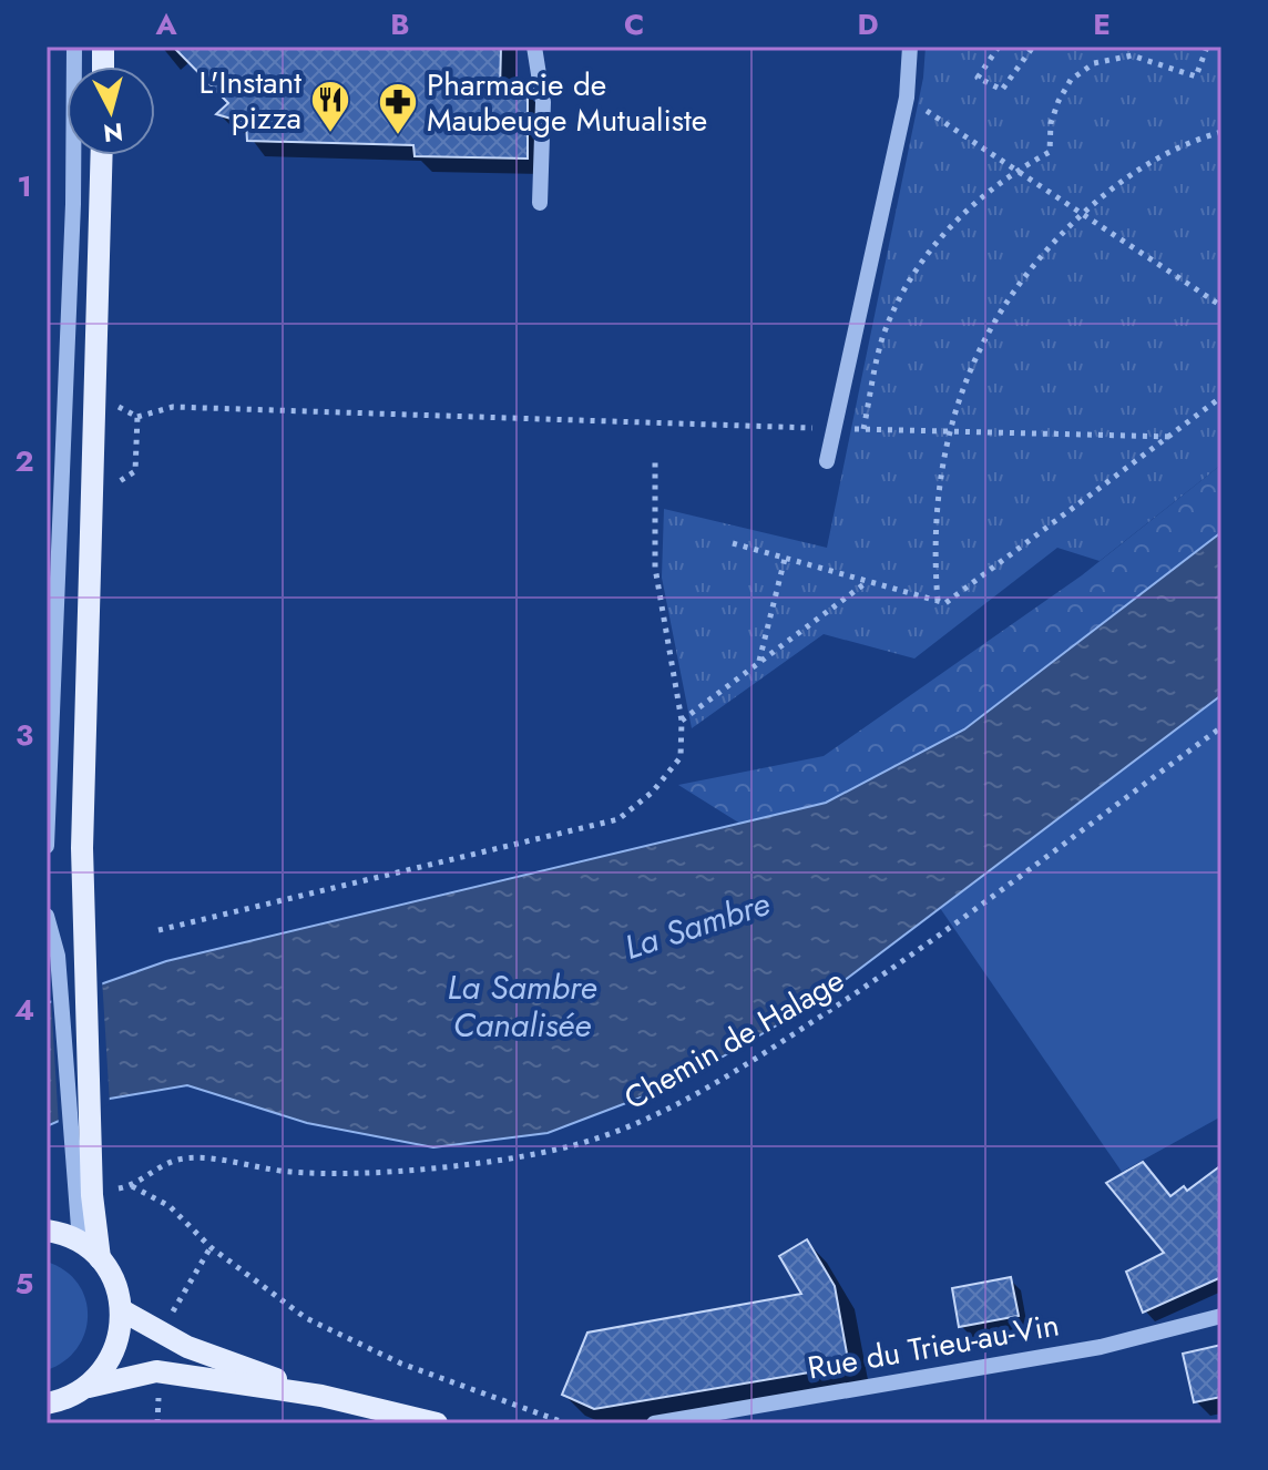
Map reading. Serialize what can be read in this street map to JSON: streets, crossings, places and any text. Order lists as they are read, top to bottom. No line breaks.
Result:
{"streets":{"street":["Rue du Trieu-au-Vin"],"path":["Chemin de Halage"]},"water":["La Sambre","La Sambre Canalisée"],"places":{"restaurant":["L'Instant pizza"],"pharmacy":["Pharmacie de Maubeuge Mutualiste"]},"north":"bottom","grid":{"columns":["A","B","C","D","E"],"rows":["1","2","3","4","5"]}}
